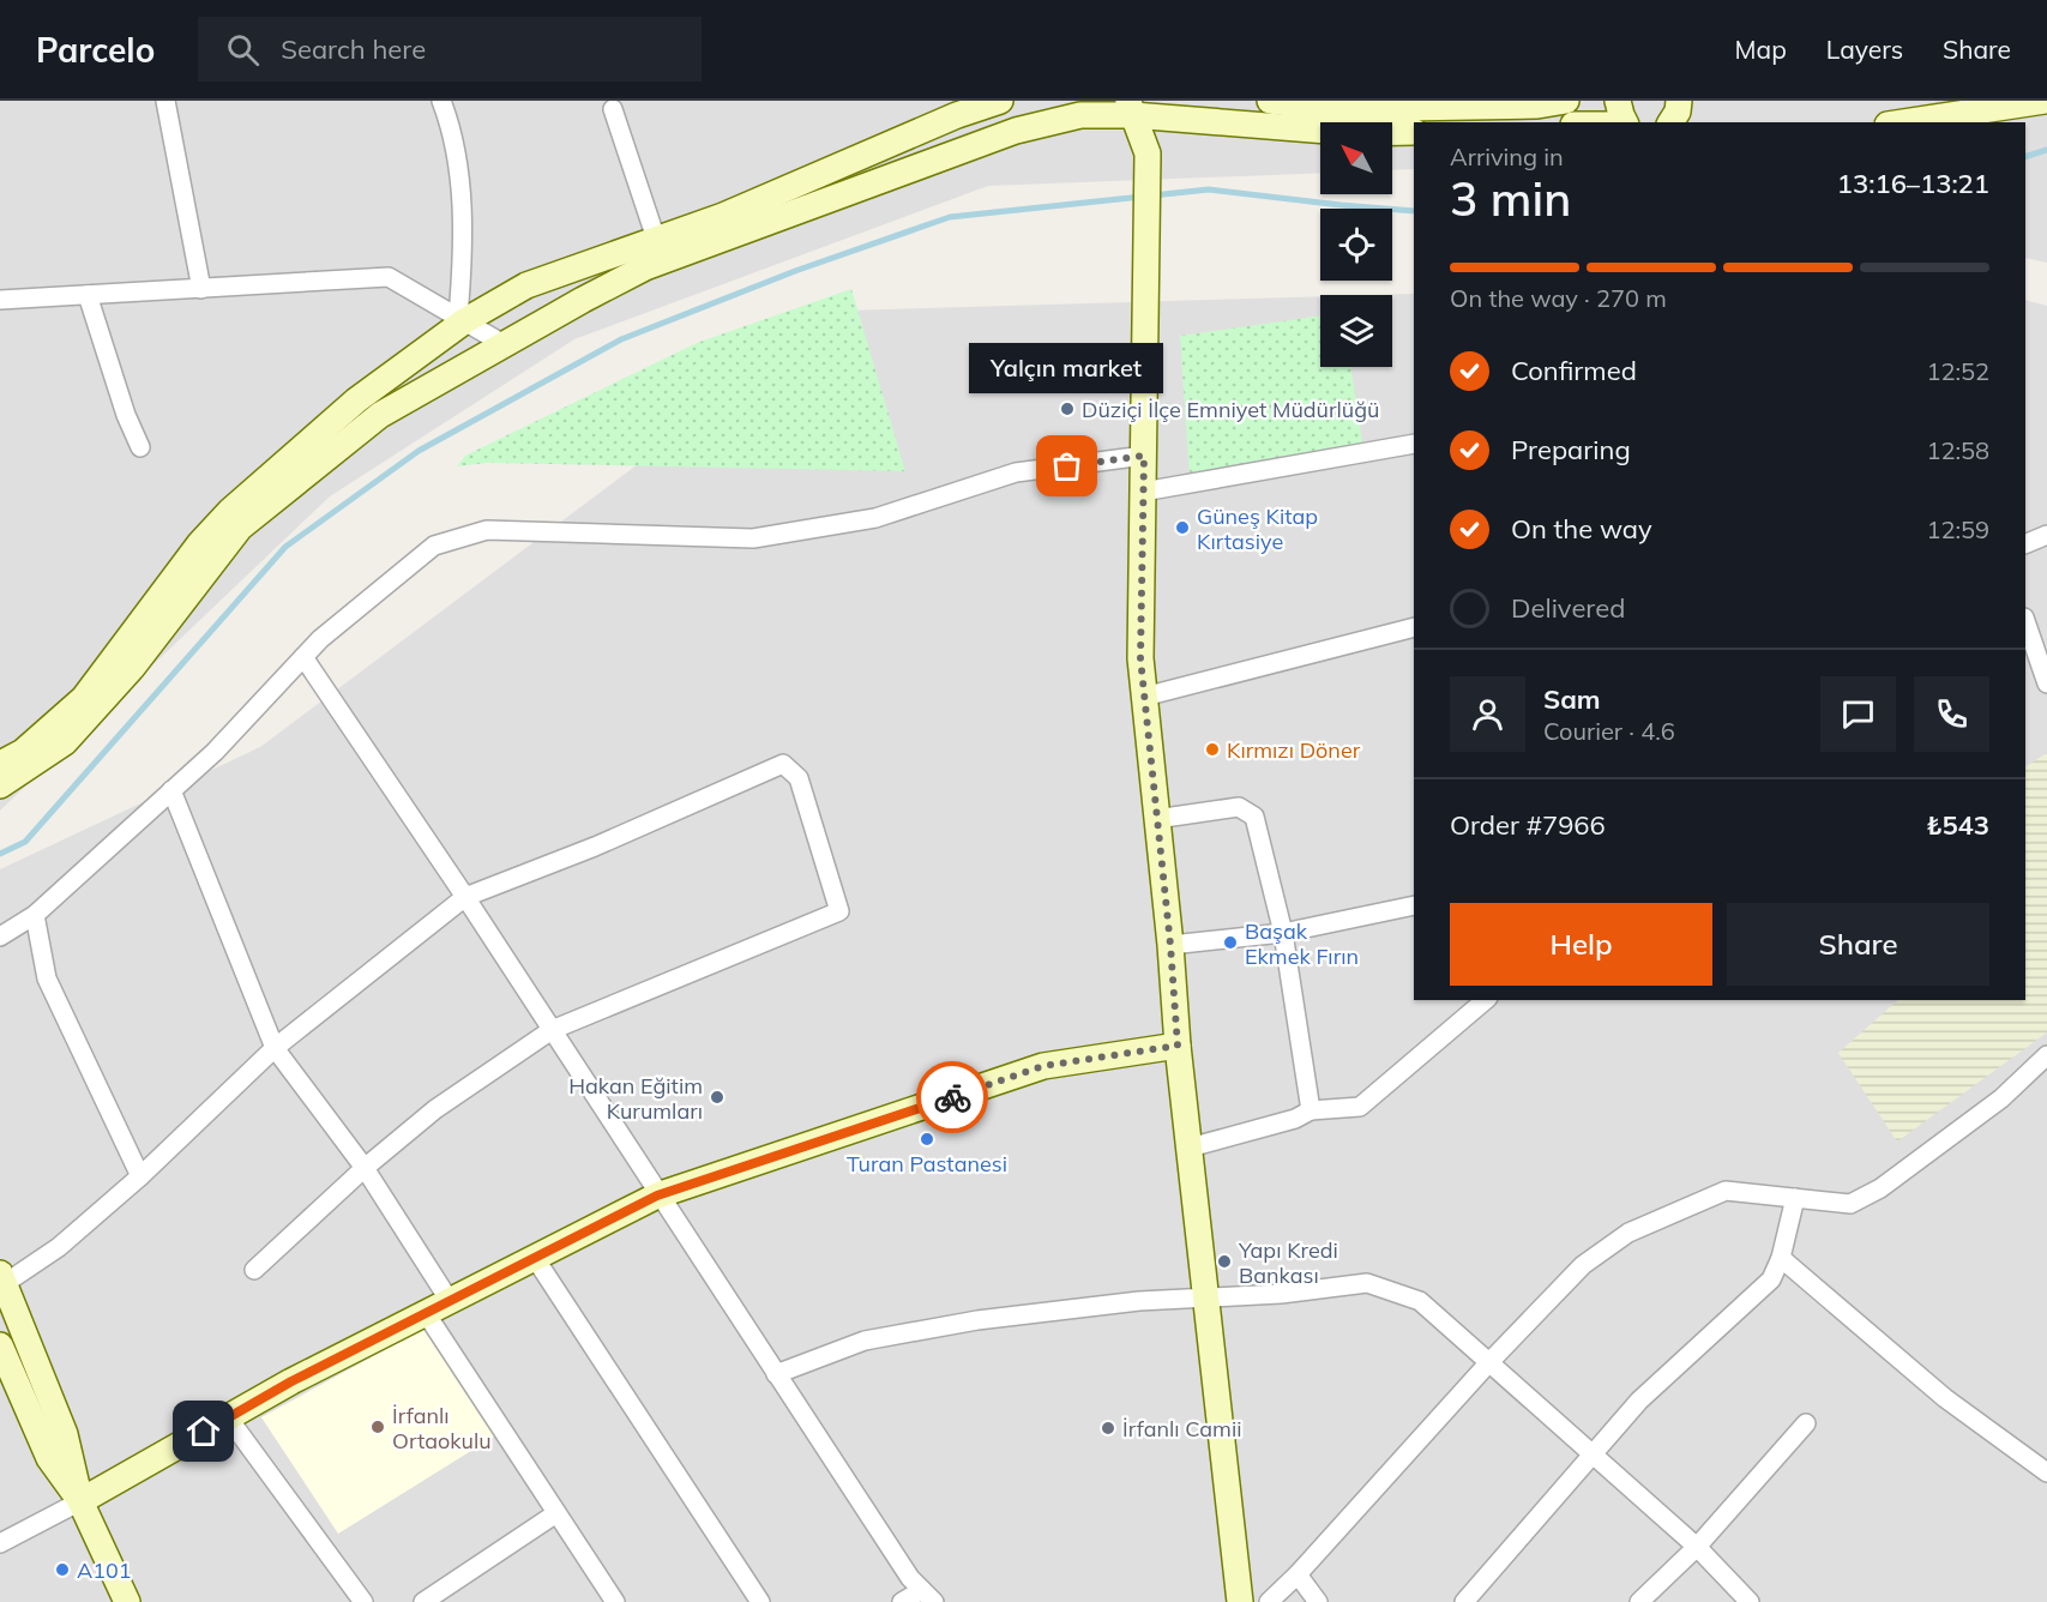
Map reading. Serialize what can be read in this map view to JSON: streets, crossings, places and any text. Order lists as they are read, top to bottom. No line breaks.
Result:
{"places":["Düziçi İlçe Emniyet Müdürlüğü","Yalçın market","Güneş Kitap Kırtasiye","Kırmızı Döner","Başak Ekmek Fırın","Hakan Eğitim Kurumları","Turan Pastanesi","Yapı Kredi Bankası","İrfanlı Ortaokulu","İrfanlı Camii","A101"],"north":"top left","page":{"header":"Parcelo","search":"Search here","nav":["Map","Layers","Share"],"heading":["3 min","Arriving in","13:16–13:21"],"panel":["Sam","Courier · 4.6","Order #7966","₺543"],"bar":"On the way · 270 m","list":[["Confirmed","12:52"],["Preparing","12:58"],["On the way","12:59"],"Delivered"],"bubble":"Yalçın market","buttons":["Help","Share"]}}
